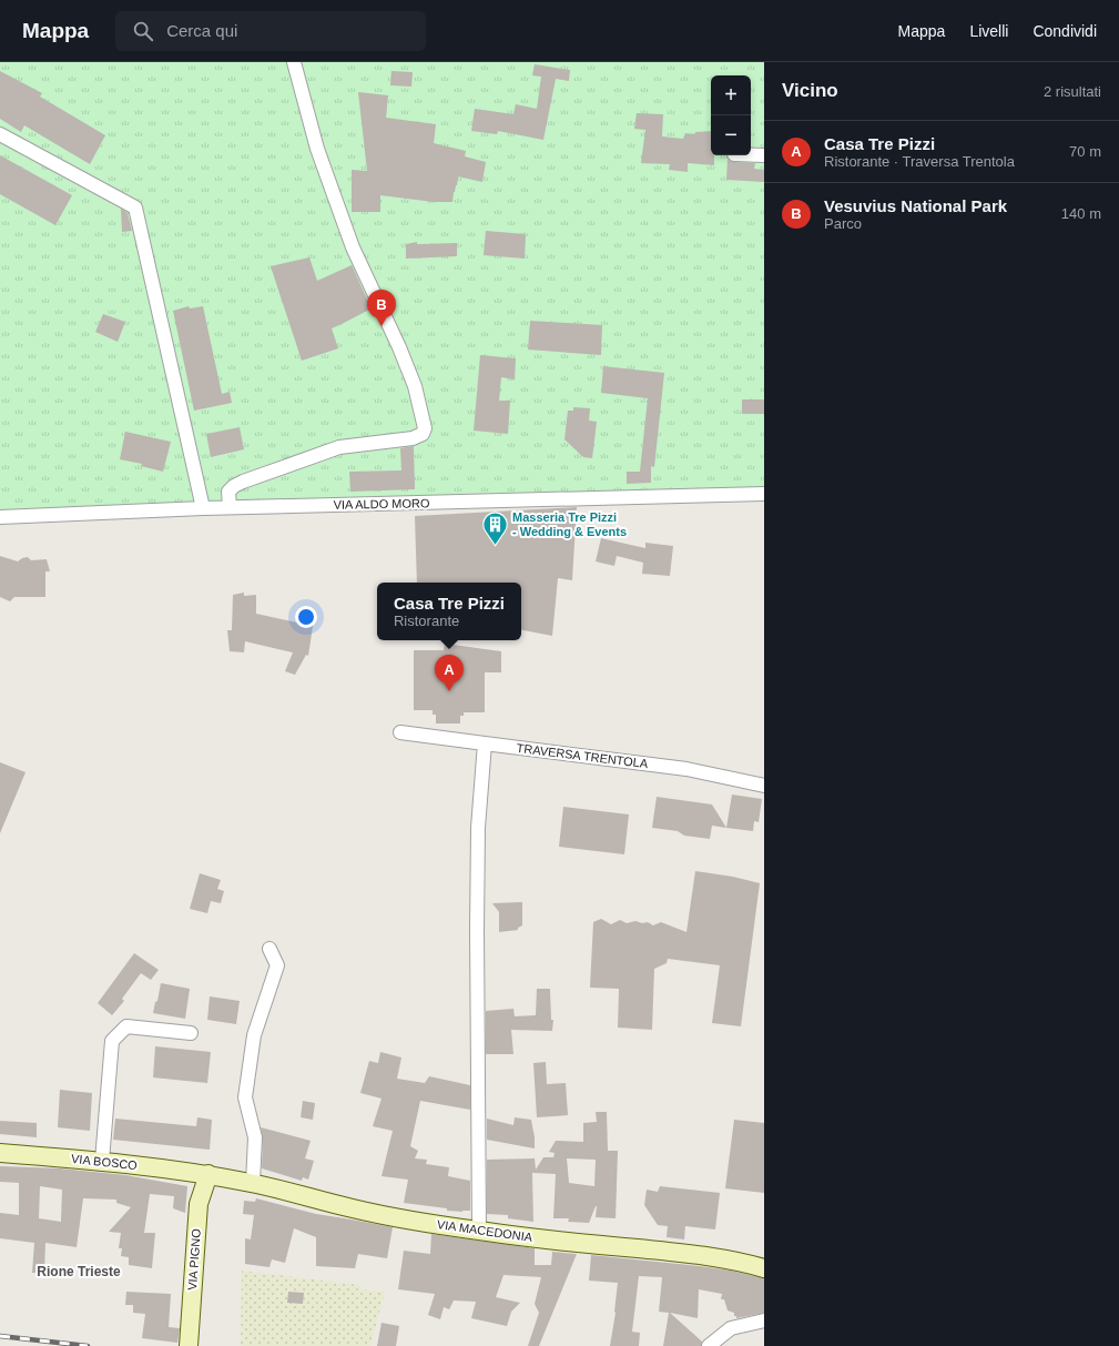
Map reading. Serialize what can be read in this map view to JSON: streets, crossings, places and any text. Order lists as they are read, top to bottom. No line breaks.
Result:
{"streets":{"main road":["VIA BOSCO","VIA MACEDONIA","VIA PIGNO"],"street":["VIA ALDO MORO","TRAVERSA TRENTOLA"]},"crossings":[["VIA BOSCO","VIA MACEDONIA"],["VIA BOSCO","VIA PIGNO"],["VIA MACEDONIA","VIA PIGNO"]],"districts":["Rione Trieste"],"places":{"building":["Masseria Tre Pizzi - Wedding & Events"]},"page":{"header":"Mappa","search":"Cerca qui","nav":["Mappa","Livelli","Condividi"],"heading":["Vicino","2 risultati"],"map_buttons":["+","−"],"list":[{"mark":"A","name":"Casa Tre Pizzi","note":"Ristorante · Traversa Trentola","value":"70 m"},{"mark":"B","name":"Vesuvius National Park","note":"Parco","value":"140 m"}],"pins":["B","A"],"popup":["Casa Tre Pizzi","Ristorante"]}}
